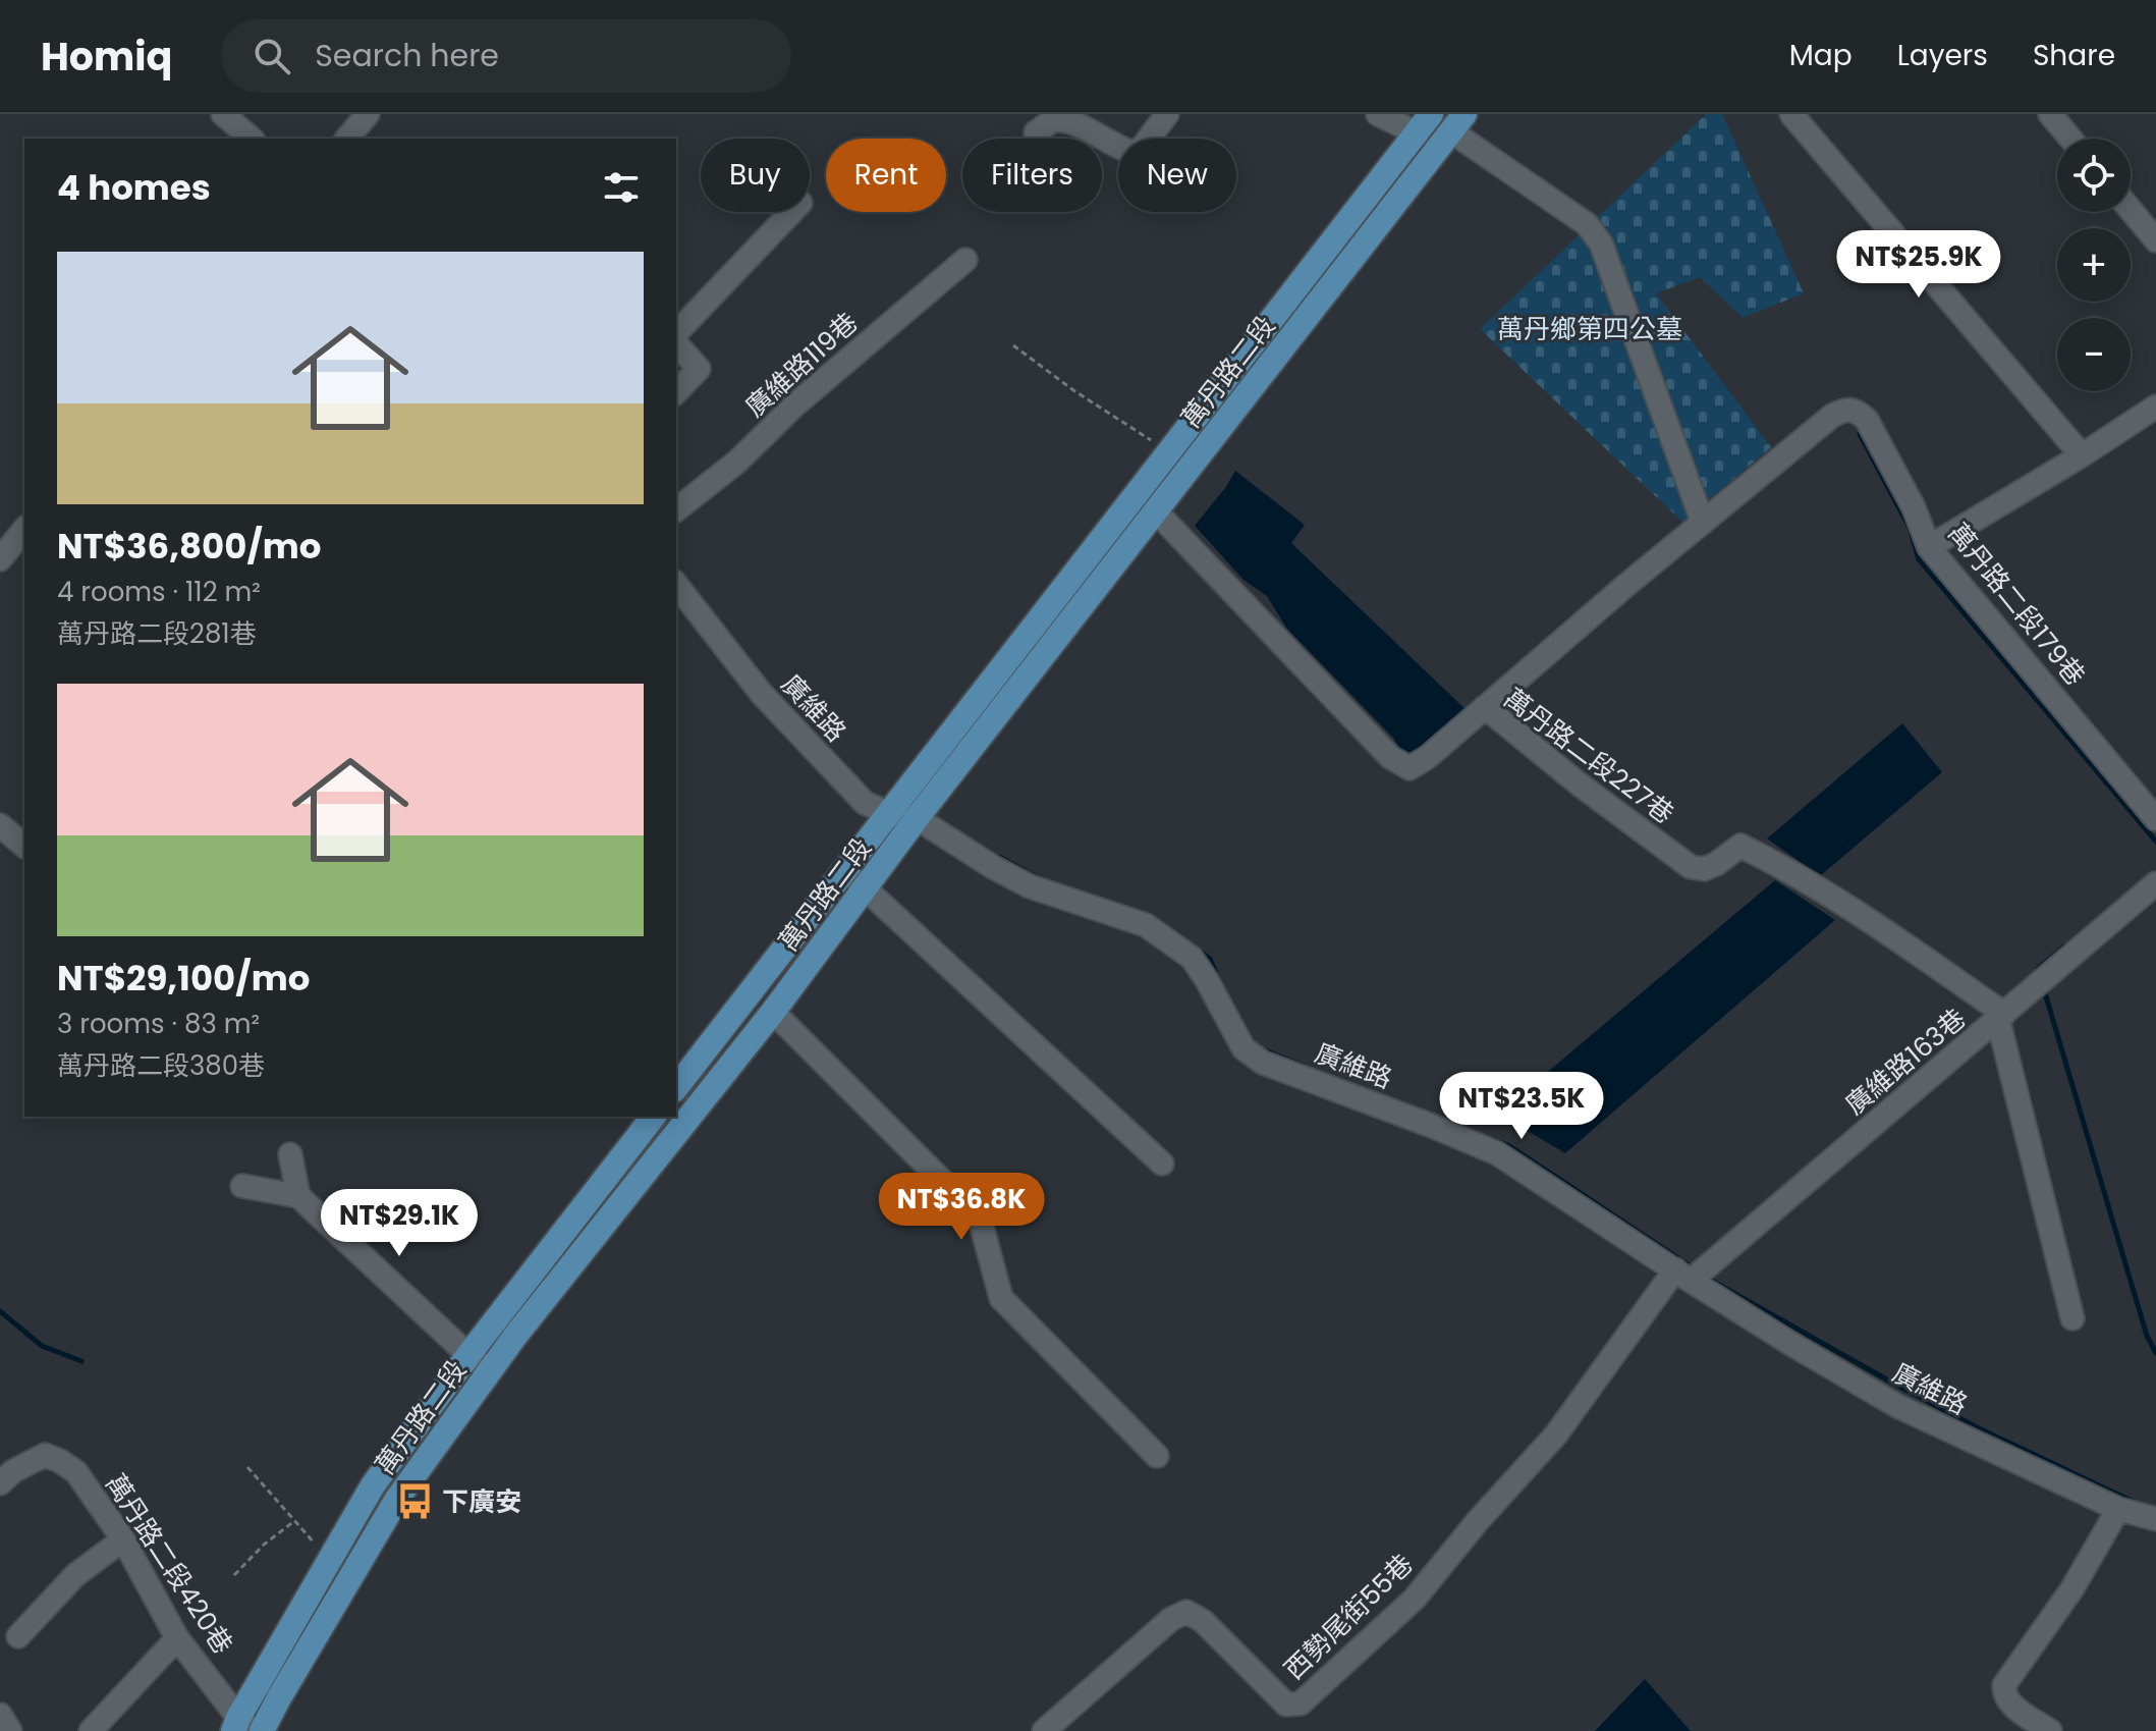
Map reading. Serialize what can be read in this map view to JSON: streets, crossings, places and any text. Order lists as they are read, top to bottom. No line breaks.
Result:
{"streets":{"main road":["萬丹路二段"],"street":["廣維路119巷","萬丹路二段179巷","廣維路","萬丹路二段227巷","廣維路163巷","萬丹路二段420巷","西勢尾街55巷"]},"crossings":[["萬丹路二段","廣維路"],["萬丹路二段","萬丹路二段227巷"],["萬丹路二段","萬丹路二段420巷"],["萬丹路二段179巷","萬丹路二段227巷"],["廣維路","廣維路163巷"],["廣維路","西勢尾街55巷"],["萬丹路二段227巷","廣維路163巷"],["廣維路163巷","西勢尾街55巷"]],"parks":["萬丹鄉第四公墓"],"places":{"bus stop":["下廣安"]},"page":{"header":"Homiq","search":"Search here","nav":["Map","Layers","Share"],"map_buttons":["+","−"],"chip":["Buy","Rent","Filters","New"],"heading":"4 homes","price":["NT$25.9K","NT$23.5K","NT$36.8K","NT$29.1K"],"list":[{"name":"NT$36,800/mo","note":"4 rooms · 112 m² · 萬丹路二段281巷"},{"name":"NT$29,100/mo","note":"3 rooms · 83 m² · 萬丹路二段380巷"}]}}
